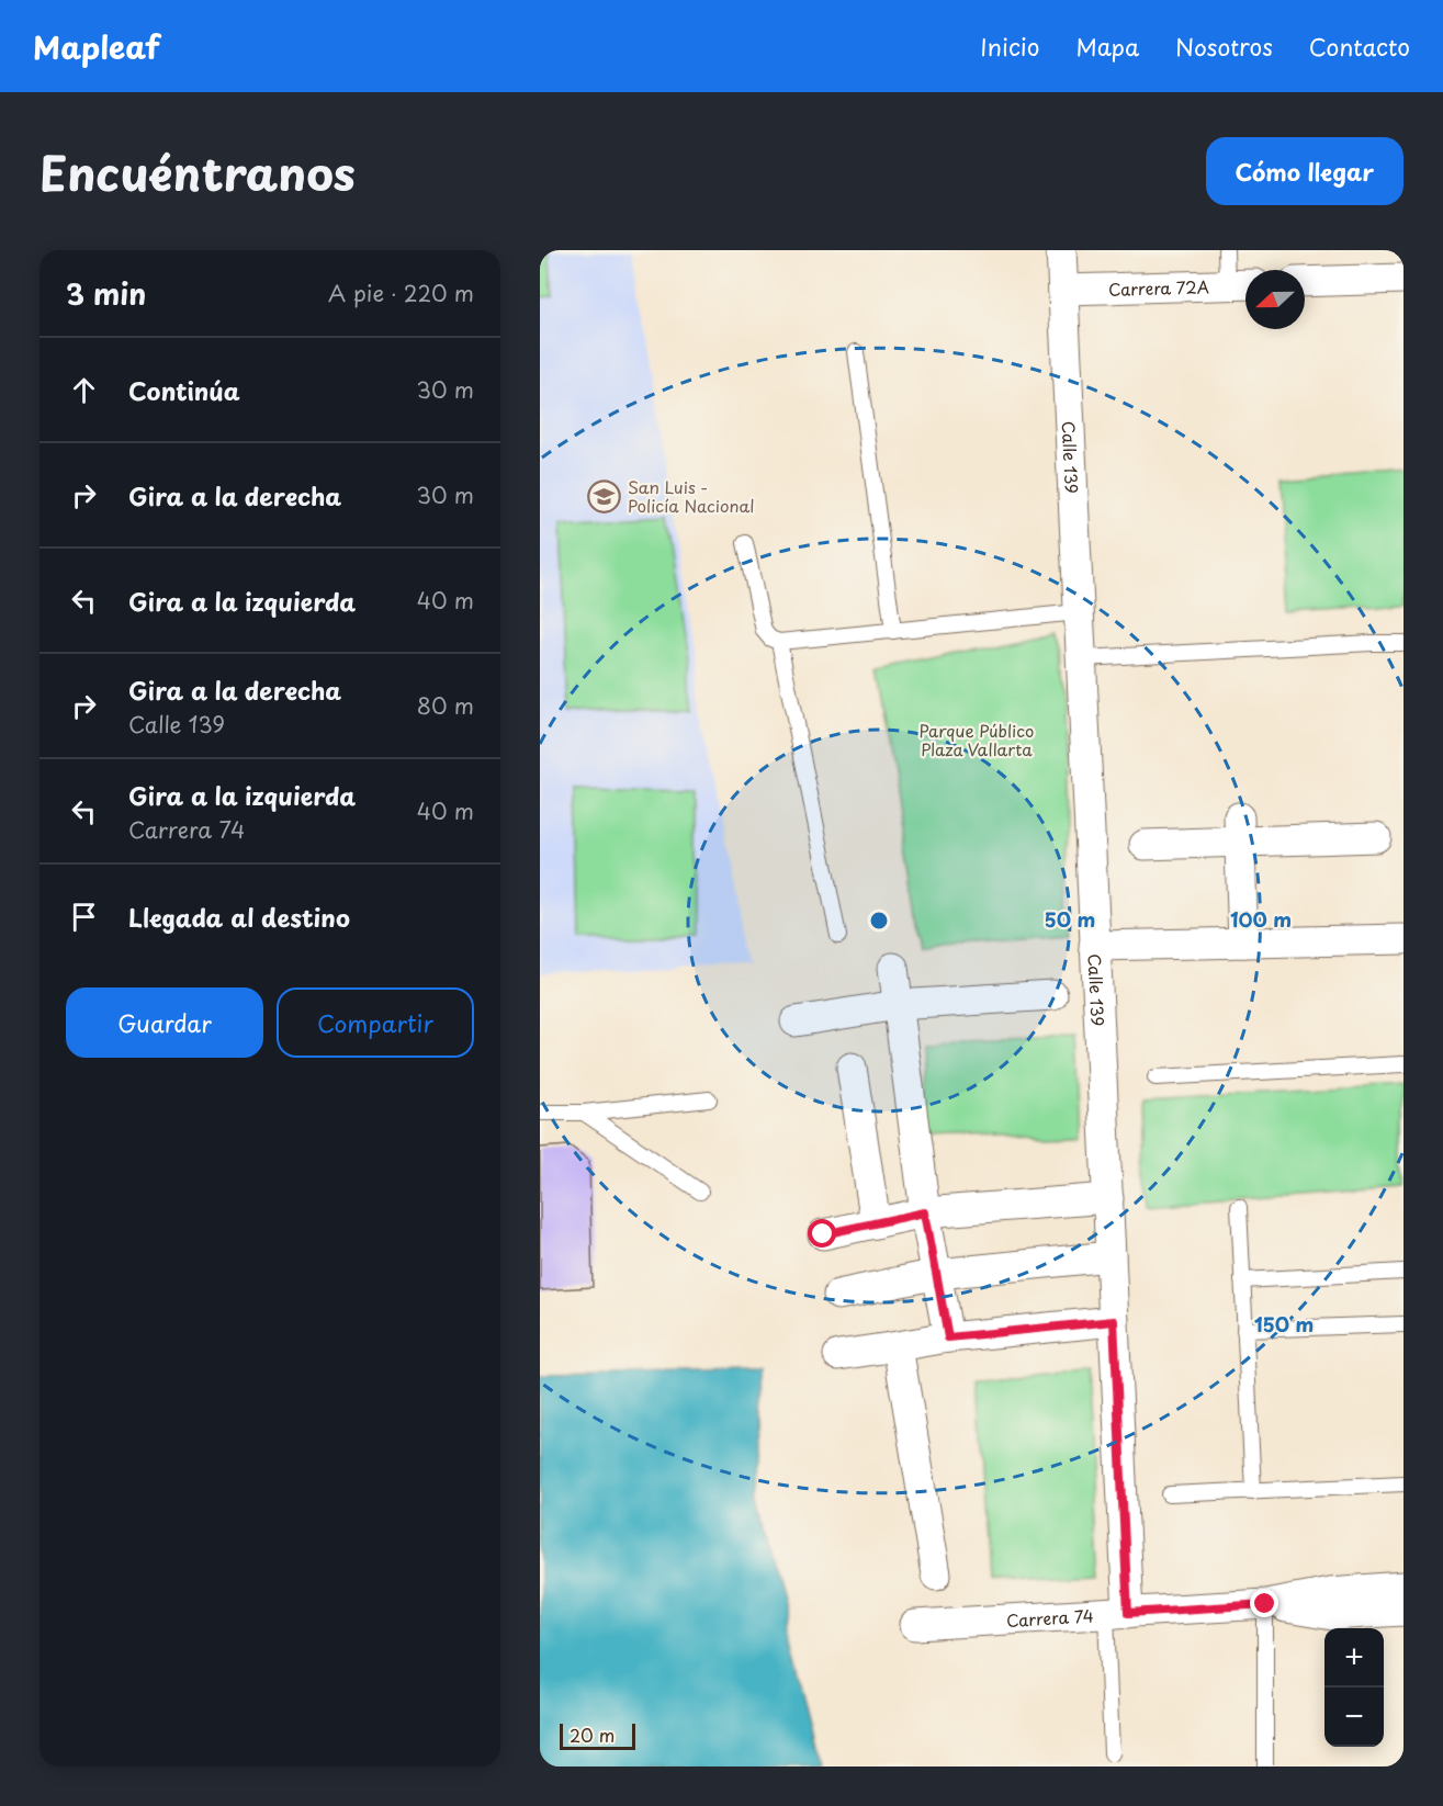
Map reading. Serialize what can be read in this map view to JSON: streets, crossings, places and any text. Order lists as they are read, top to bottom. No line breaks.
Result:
{"streets":{"street":["Carrera 72A","Calle 139","Carrera 74"]},"crossings":[["Carrera 72A","Calle 139"],["Calle 139","Carrera 74"]],"parks":["Parque Público Plaza Vallarta"],"places":{"school or university":["San Luis - Policía Nacional"]},"scale_bar":"20 m","north":"left","page":{"header":"Mapleaf","nav":["Inicio","Mapa","Nosotros","Contacto"],"title":"Encuéntranos","buttons":["Cómo llegar",["Guardar","Compartir"]],"heading":["3 min","A pie · 220 m"],"list":[["Continúa","30 m"],["Gira a la derecha","30 m"],["Gira a la izquierda","40 m"],["Gira a la derecha","Calle 139","80 m"],["Gira a la izquierda","Carrera 74","40 m"],"Llegada al destino"],"map_buttons":["+","−"],"scale":"20 m"},"rings":["50 m","100 m","150 m"]}
